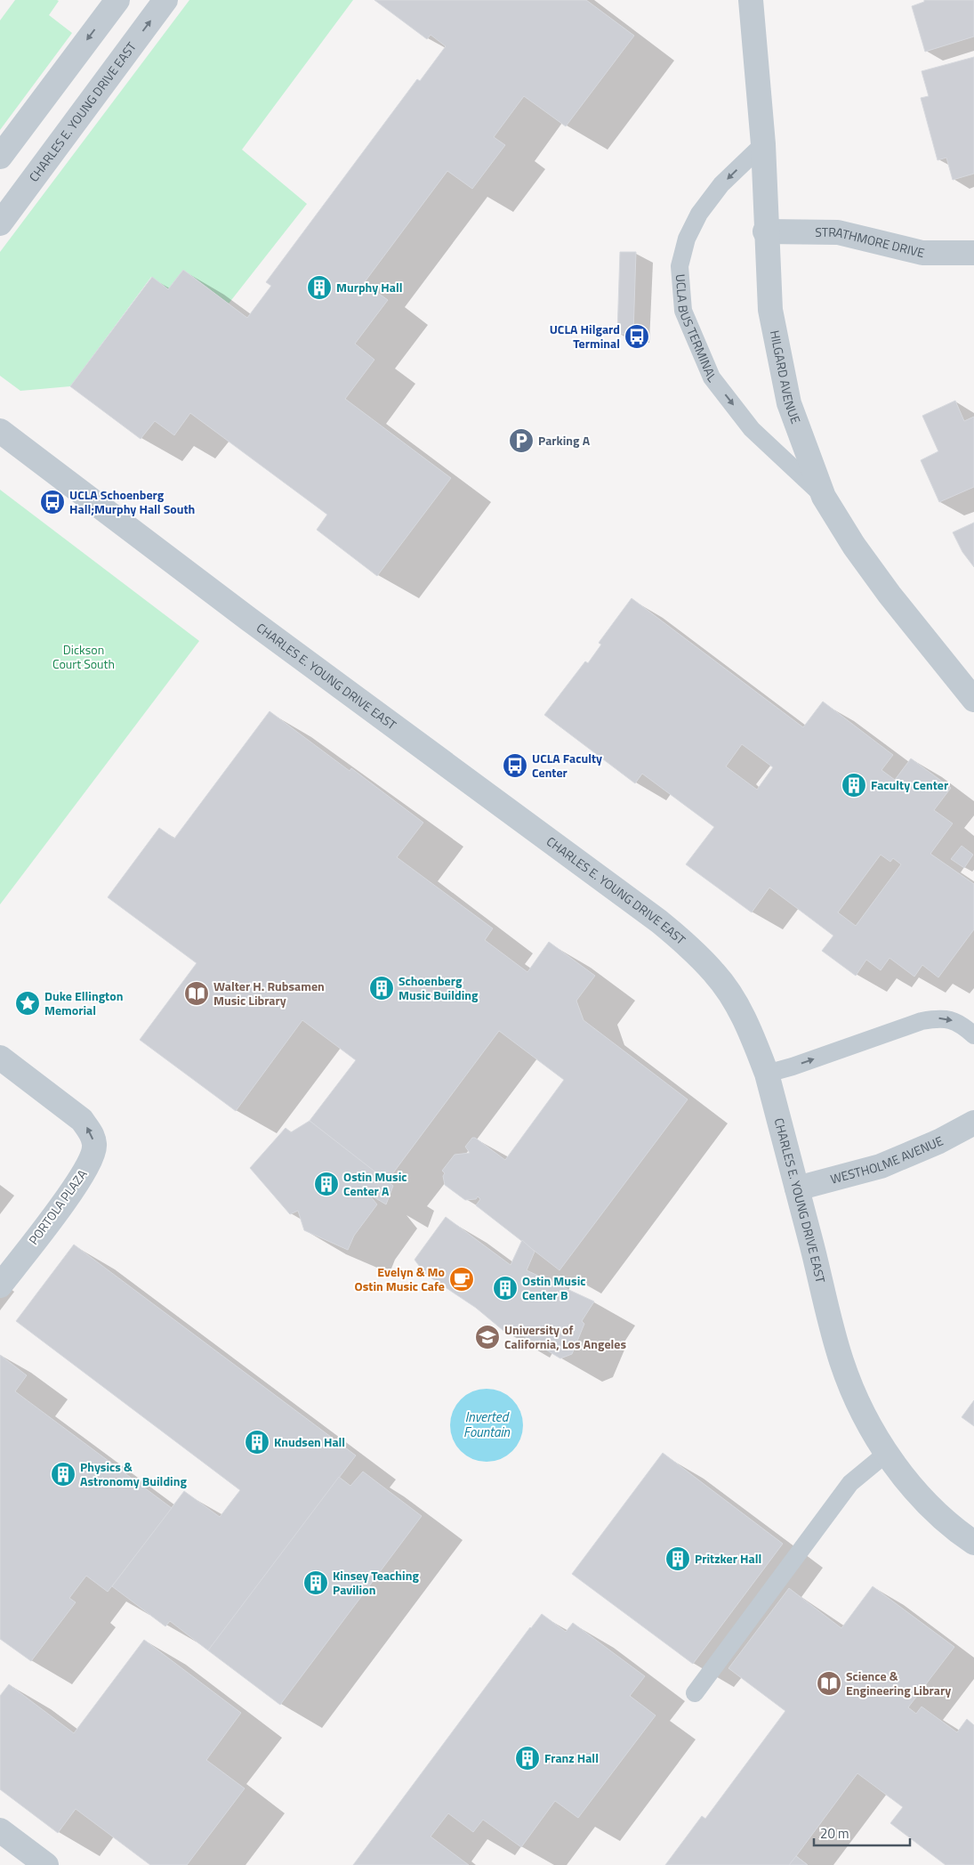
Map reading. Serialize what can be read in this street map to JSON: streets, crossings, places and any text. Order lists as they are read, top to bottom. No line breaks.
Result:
{"streets":{"street":["CHARLES E. YOUNG DRIVE EAST","STRATHMORE DRIVE","HILGARD AVENUE","WESTHOLME AVENUE","PORTOLA PLAZA"],"lane":["UCLA BUS TERMINAL"]},"crossings":[["CHARLES E. YOUNG DRIVE EAST","WESTHOLME AVENUE"],["STRATHMORE DRIVE","HILGARD AVENUE"],["UCLA BUS TERMINAL","HILGARD AVENUE"]],"one_way":["UCLA BUS TERMINAL"],"water":["Inverted Fountain"],"parks":["Dickson Court South"],"places":{"building":["Murphy Hall","Faculty Center","Schoenberg Music Building","Ostin Music Center A","Ostin Music Center B","Knudsen Hall","Physics & Astronomy Building","Pritzker Hall","Kinsey Teaching Pavilion","Franz Hall"],"bus stop":["UCLA Hilgard Terminal","UCLA Schoenberg Hall;Murphy Hall South","UCLA Faculty Center"],"parking":["Parking A"],"library":["Walter H. Rubsamen Music Library","Science & Engineering Library"],"place":["Duke Ellington Memorial"],"cafe":["Evelyn & Mo Ostin Music Cafe"],"school or university":["University of California, Los Angeles"]},"scale_bar":"20 m"}
